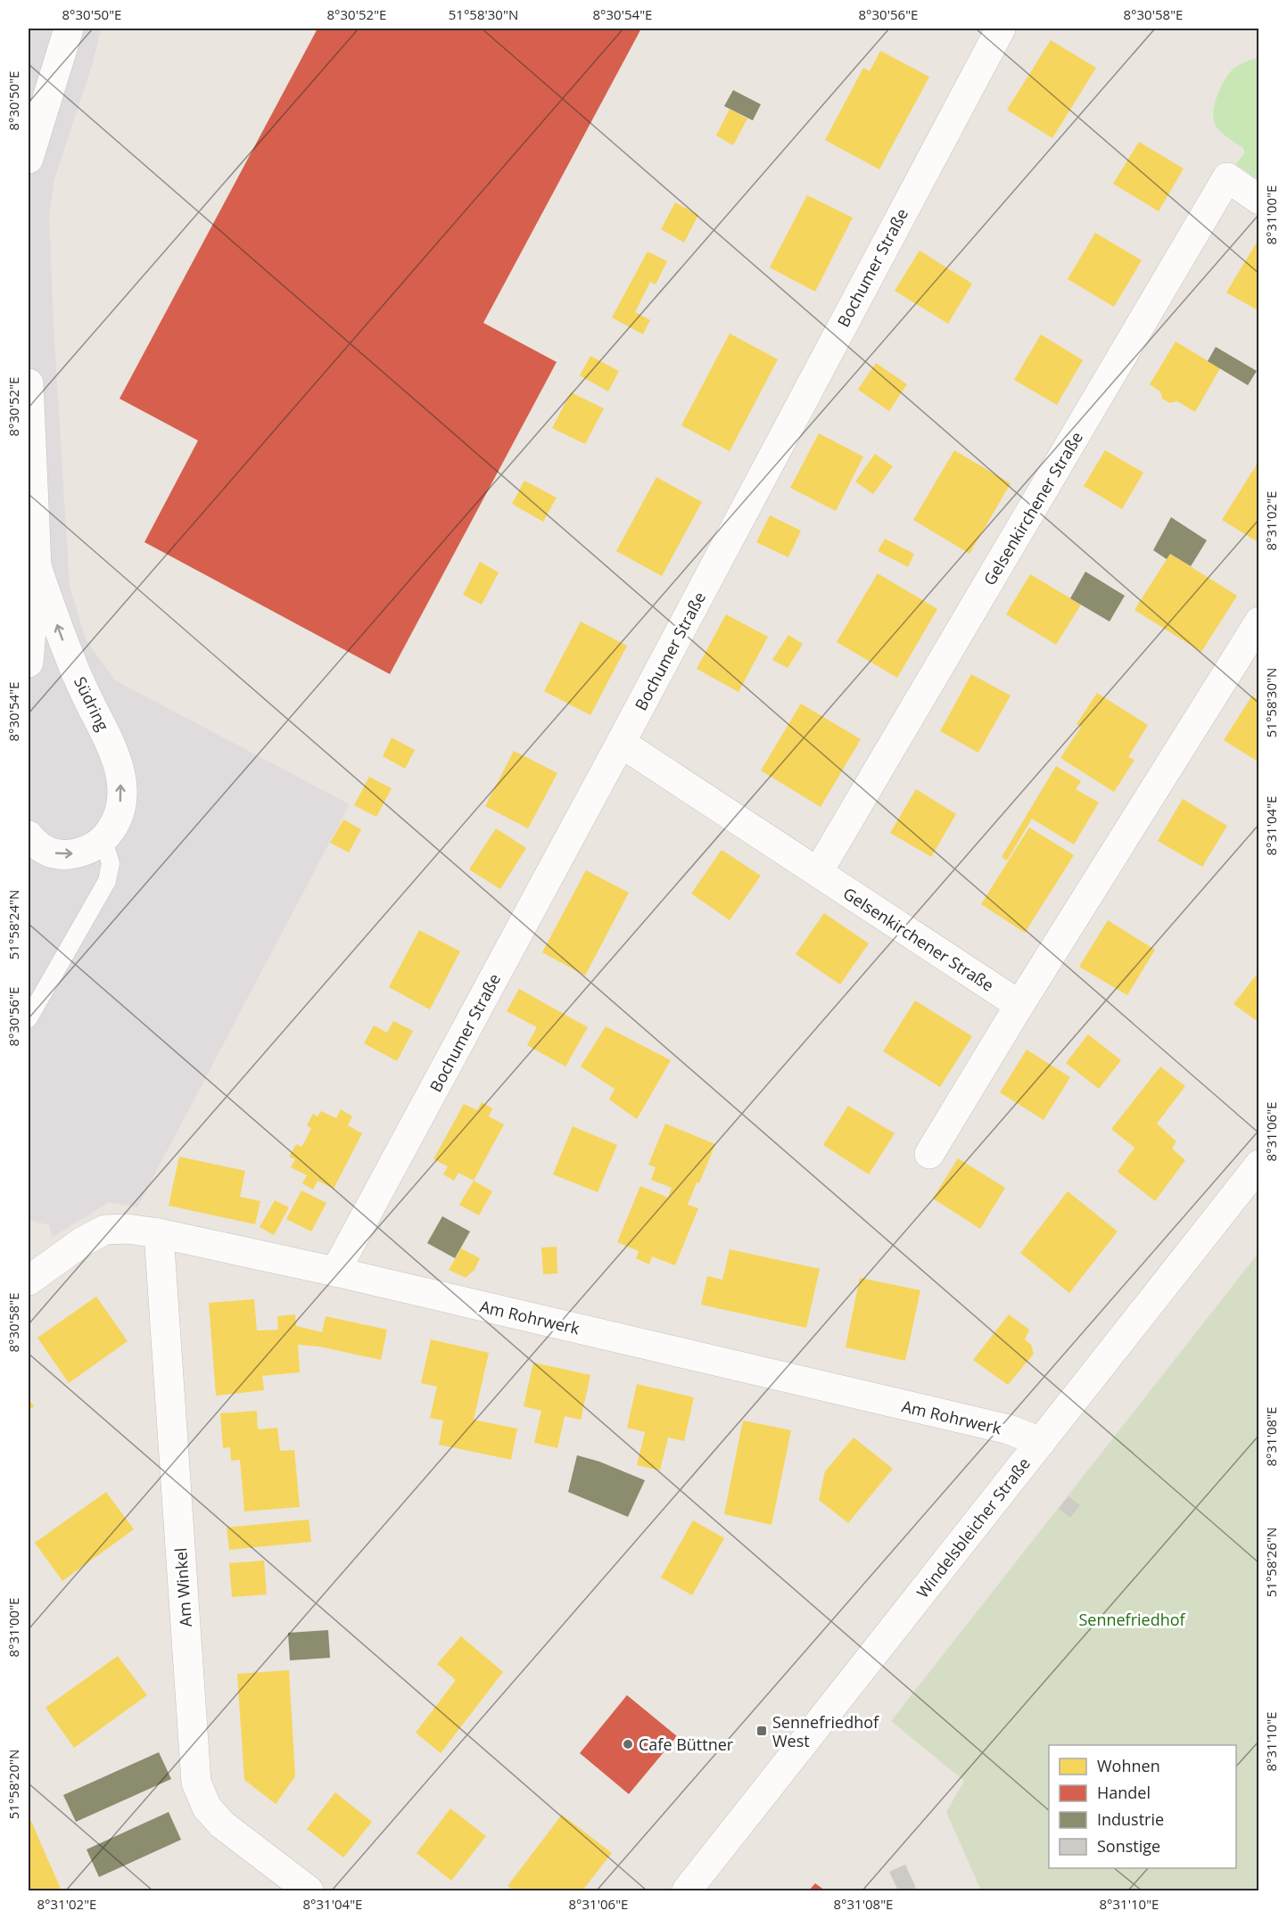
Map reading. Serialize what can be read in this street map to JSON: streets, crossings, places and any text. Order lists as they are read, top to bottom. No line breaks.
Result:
{"streets":{"street":["Bochumer Straße","Gelsenkirchener Straße","Südring","Am Rohrwerk","Windelsbleicher Straße","Am Winkel"]},"crossings":[["Bochumer Straße","Gelsenkirchener Straße"],["Bochumer Straße","Am Rohrwerk"],["Am Rohrwerk","Windelsbleicher Straße"],["Am Rohrwerk","Am Winkel"]],"parks":["Sennefriedhof"],"places":{"transit":["Sennefriedhof West"],"other":["Cafe Büttner"]},"legend":["Wohnen","Handel","Industrie","Sonstige"],"coordinates":["8°30'50\"E","8°30'52\"E","51°58'30\"N","8°30'54\"E","8°30'56\"E","8°30'58\"E","8°31'00\"E","8°31'02\"E","8°31'04\"E","51°58'24\"N","8°31'06\"E","8°31'08\"E","51°58'26\"N","8°31'10\"E","51°58'20\"N"]}
